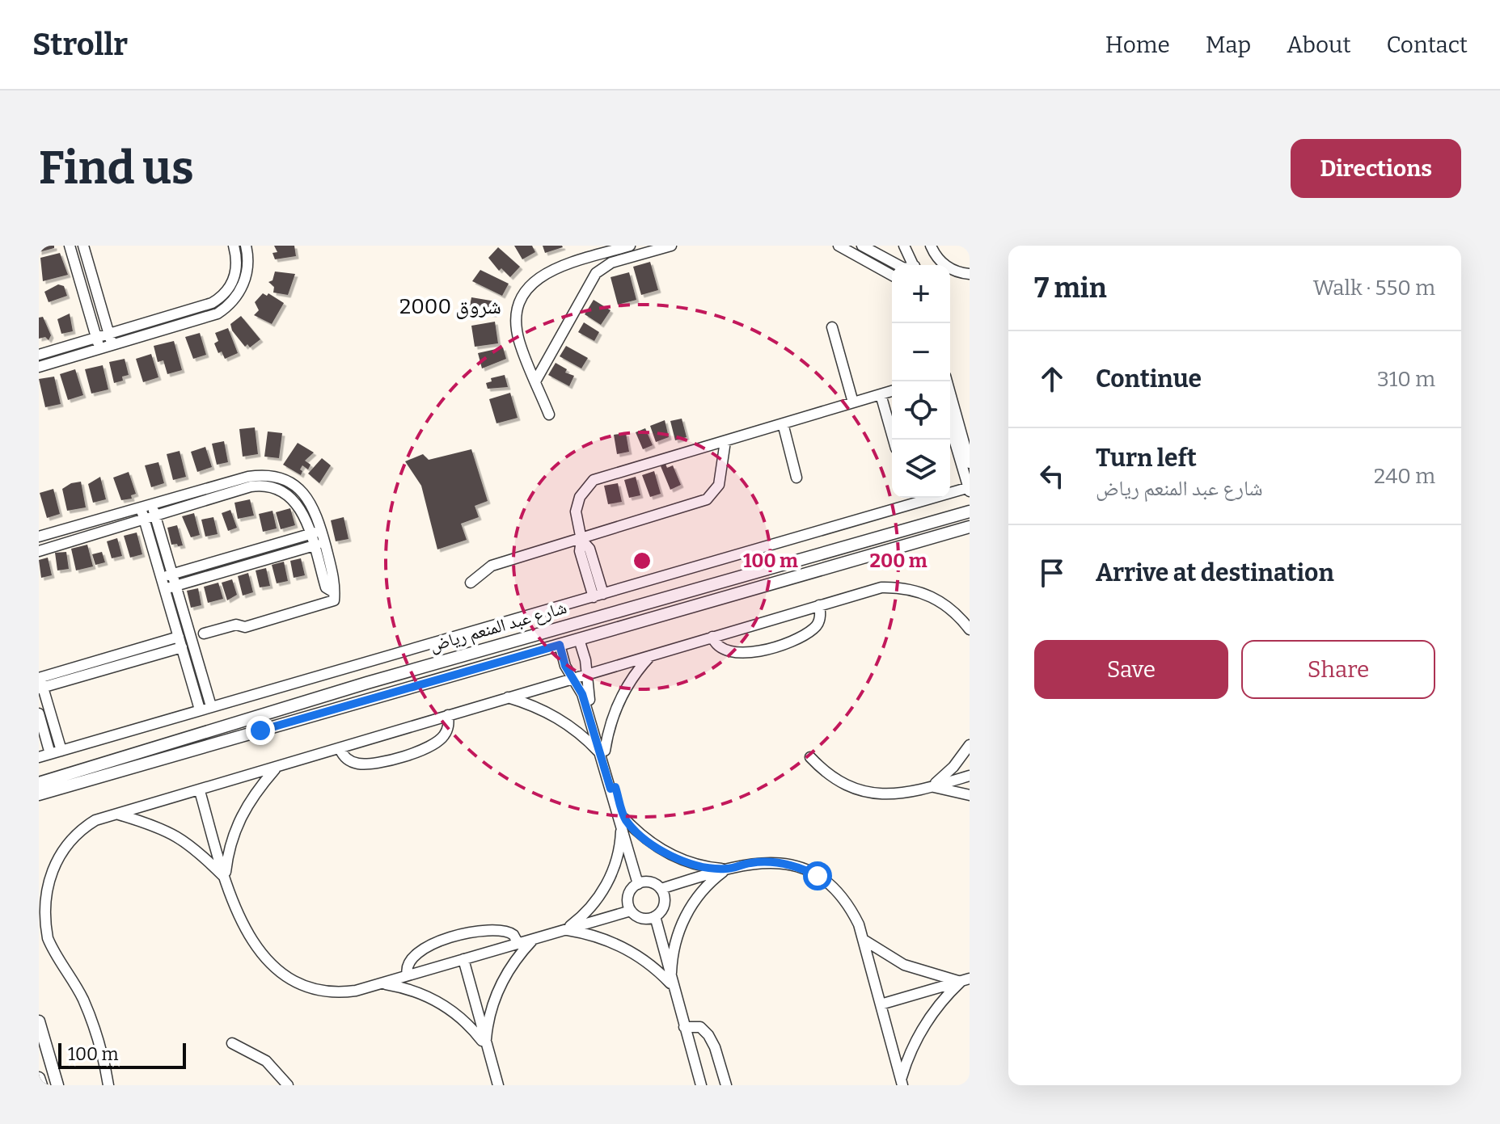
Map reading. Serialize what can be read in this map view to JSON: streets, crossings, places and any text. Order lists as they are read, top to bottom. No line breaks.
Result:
{"streets":{"street":["شارع عبد المنعم رياض"]},"districts":["شروق 2000"],"scale_bar":"100 m","page":{"header":"Strollr","nav":["Home","Map","About","Contact"],"buttons":["Directions",["Save","Share"]],"title":"Find us","heading":["7 min","Walk · 550 m"],"map_buttons":["+","−"],"list":[["Continue","310 m"],["Turn left","شارع عبد المنعم رياض","240 m"],"Arrive at destination"],"scale":"100 m"},"rings":["100 m","200 m"]}
